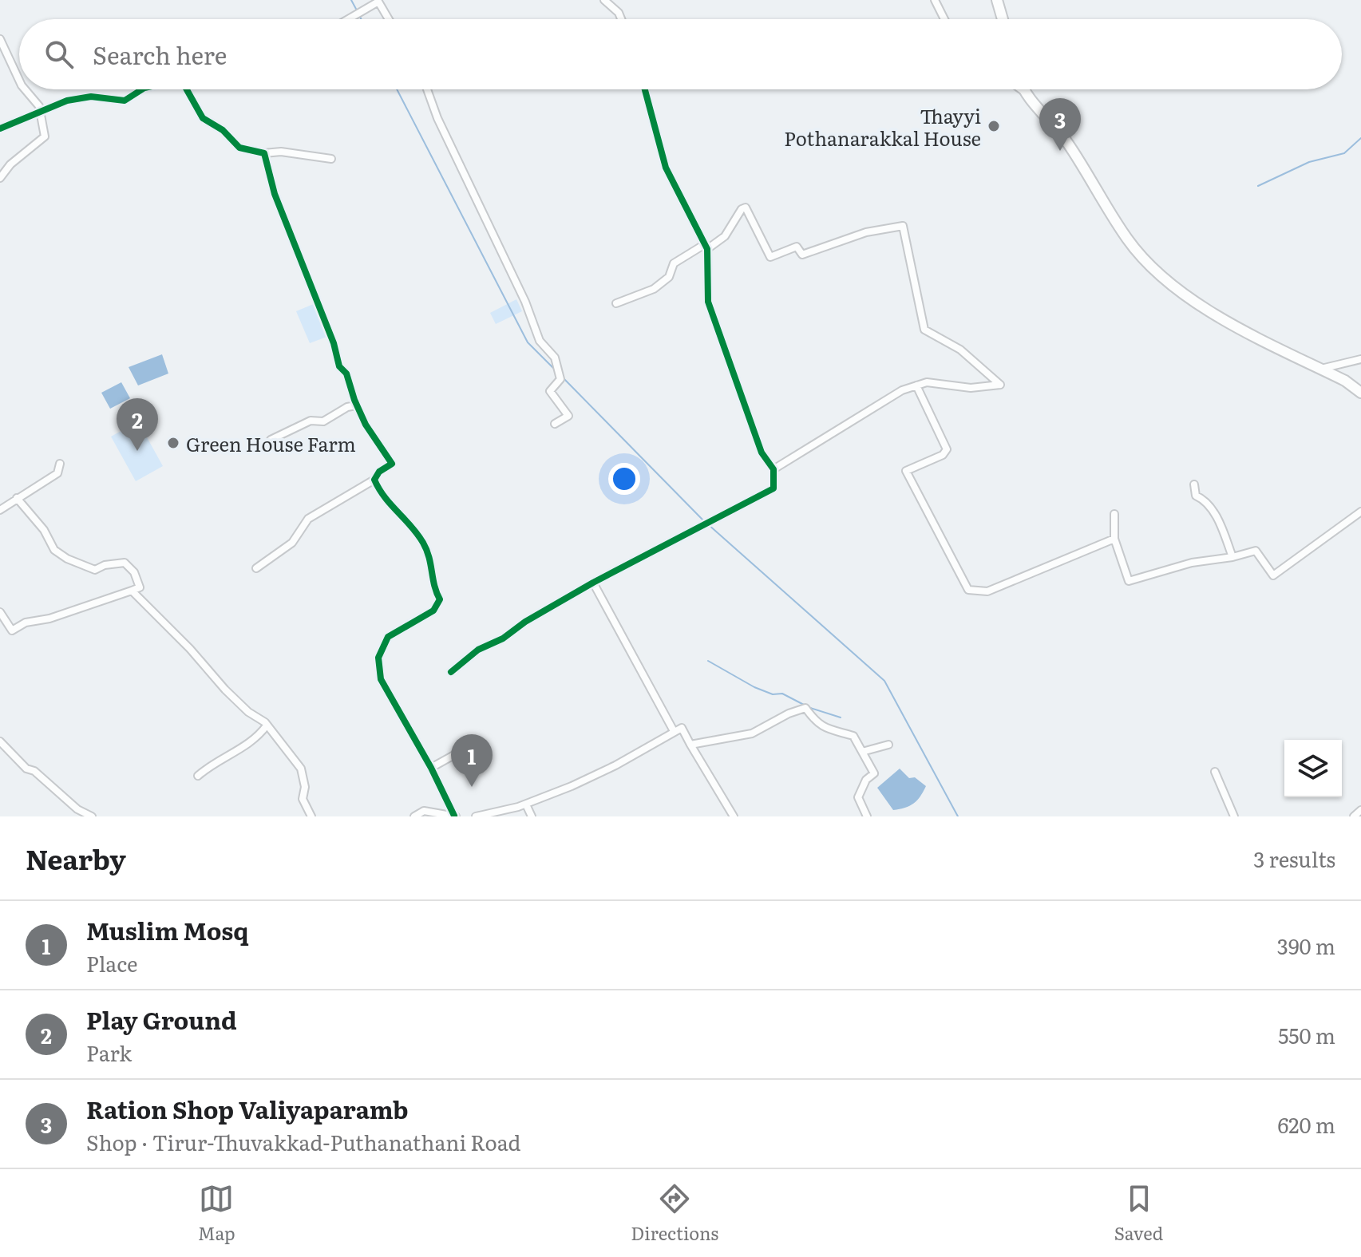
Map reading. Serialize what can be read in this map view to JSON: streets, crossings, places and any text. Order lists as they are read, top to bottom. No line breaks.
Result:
{"places":["Thayyi Pothanarakkal House","Green House Farm"],"page":{"search":"Search here","pins":["3","2","1"],"heading":["Nearby","3 results"],"list":[{"mark":"1","name":"Muslim Mosq","note":"Place","value":"390 m"},{"mark":"2","name":"Play Ground","note":"Park","value":"550 m"},{"mark":"3","name":"Ration Shop Valiyaparamb","note":"Shop · Tirur-Thuvakkad-Puthanathani Road","value":"620 m"}],"nav":["Map","Directions","Saved"]}}
